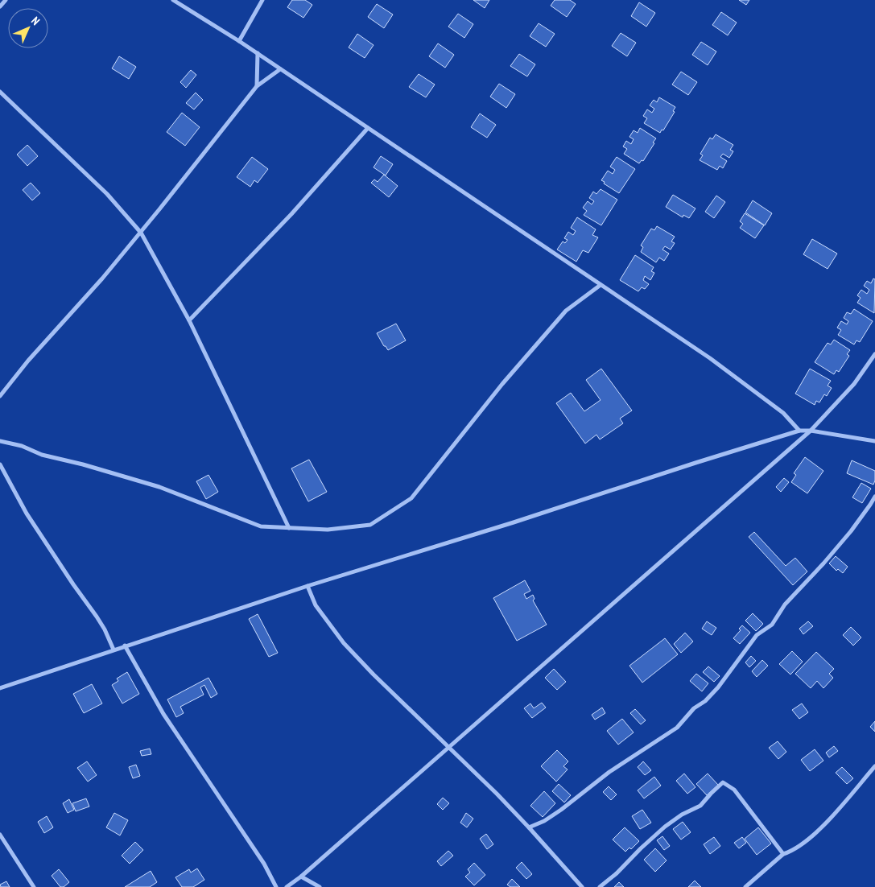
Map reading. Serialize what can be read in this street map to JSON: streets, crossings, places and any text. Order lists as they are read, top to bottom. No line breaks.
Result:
{"north":"top right"}
